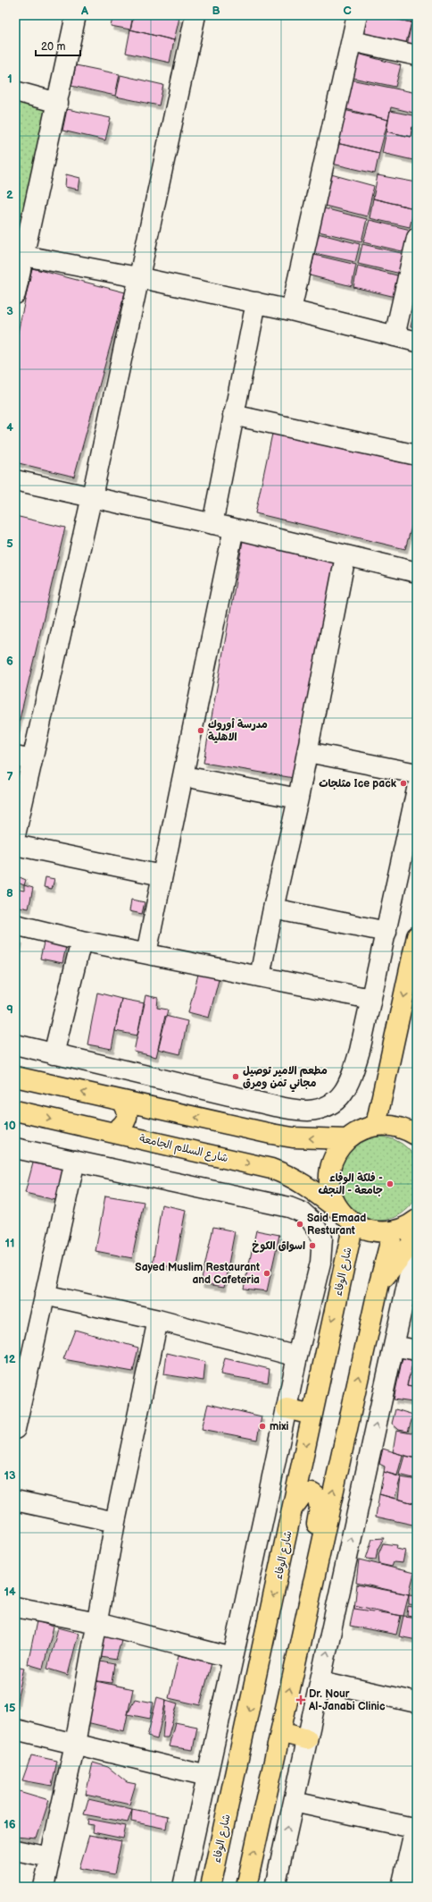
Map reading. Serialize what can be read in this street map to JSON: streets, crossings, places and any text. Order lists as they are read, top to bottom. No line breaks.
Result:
{"streets":{"main road":["شارع السلام الجامعة","شارع الوفاء"]},"crossings":[["شارع السلام الجامعة","شارع الوفاء"]],"places":{"other":["مدرسة أوروك الاهلية","مثلجات Ice pack","مطعم الامير توصيل مجاني تمن ومرق","فلكة الوفاء - جامعة - النجف","Said Emaad Resturant","اسواق الكوخ","Sayed Muslim Restaurant and Cafeteria","mixi"],"health":["Dr. Nour Al-Janabi Clinic"]},"scale_bar":"20 m","grid":{"columns":["A","B","C"],"rows":["1","2","3","4","5","6","7","8","9","10","11","12","13","14","15","16"]}}
